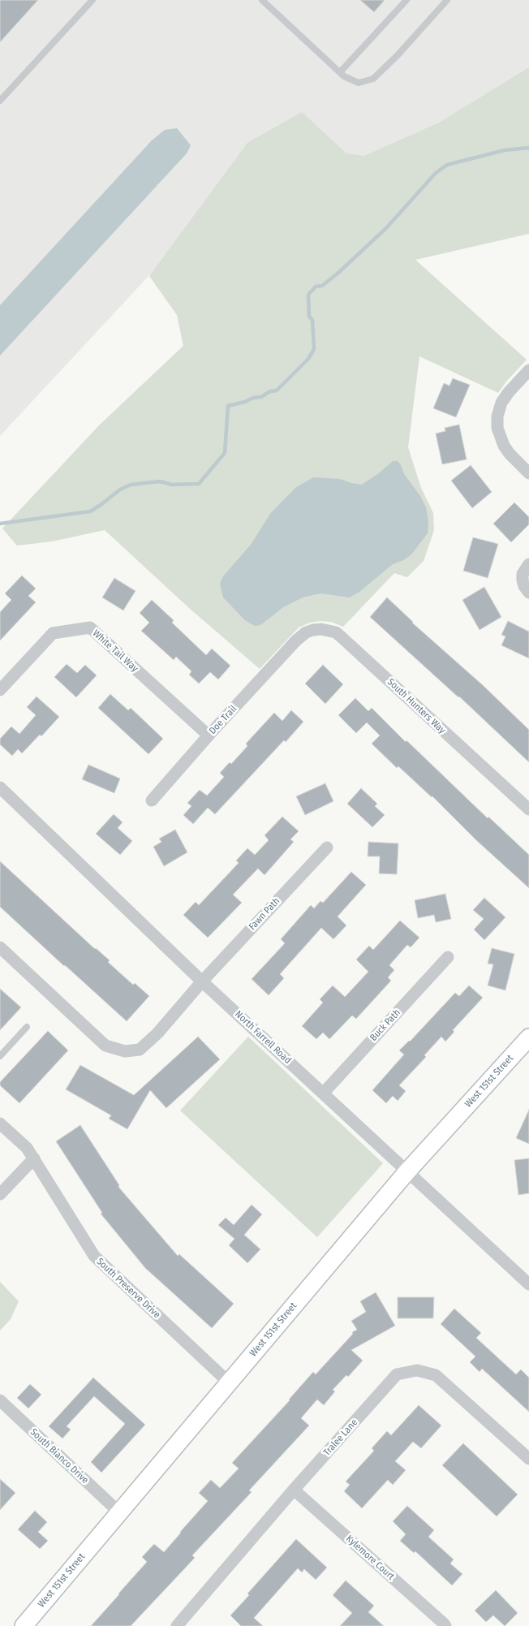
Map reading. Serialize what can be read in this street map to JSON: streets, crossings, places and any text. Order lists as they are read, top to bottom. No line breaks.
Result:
{"streets":{"street":["White Tail Way","South Hunters Way","Doe Trail","Fawn Path","Buck Path","North Farrell Road","West 151st Street","South Preserve Drive","Tralee Lane","South Bianco Drive","Kylemore Court"]},"crossings":[["White Tail Way","Doe Trail"],["South Hunters Way","Doe Trail"],["Fawn Path","North Farrell Road"],["Buck Path","North Farrell Road"],["North Farrell Road","West 151st Street"],["West 151st Street","South Preserve Drive"],["West 151st Street","South Bianco Drive"],["Tralee Lane","Kylemore Court"]]}
